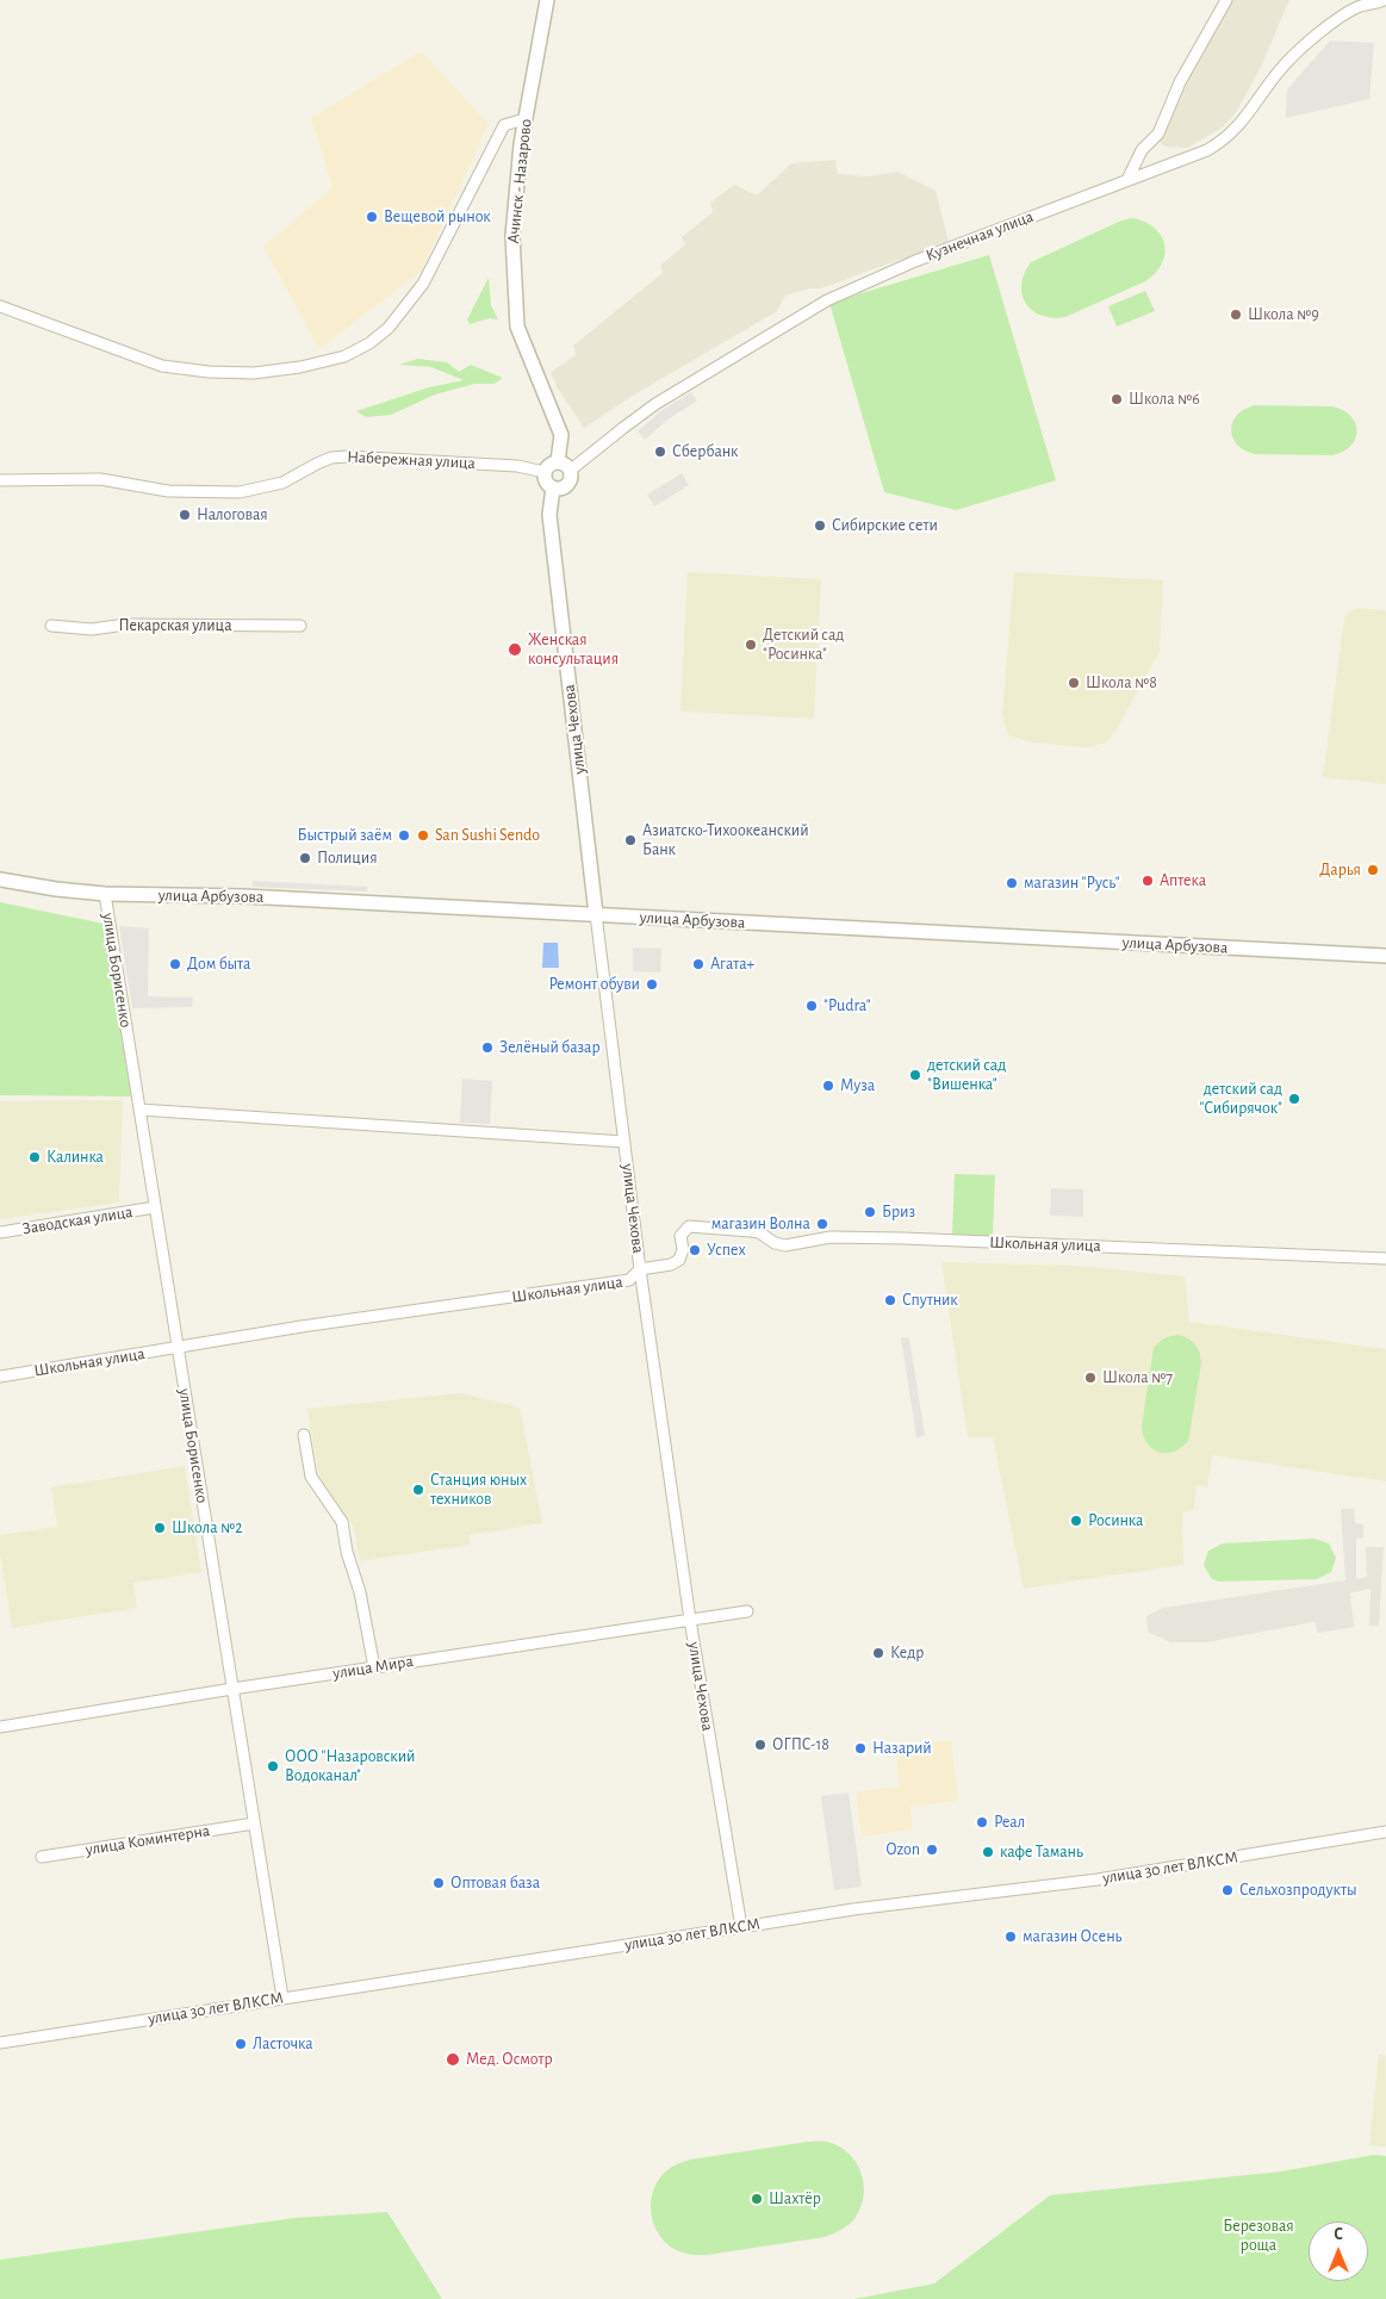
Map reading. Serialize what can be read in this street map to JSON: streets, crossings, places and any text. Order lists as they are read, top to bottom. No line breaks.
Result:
{"streets":{"street":["Ачинск - Назарово","Кузнечная улица","Набережная улица","Пекарская улица","улица Чехова","улица Арбузова","улица Борисенко","Заводская улица","Школьная улица","улица Мира","улица Коминтерна","улица 30 лет ВЛКСМ"]},"crossings":[["Ачинск - Назарово","Кузнечная улица"],["Ачинск - Назарово","Набережная улица"],["Ачинск - Назарово","улица Чехова"],["Кузнечная улица","Набережная улица"],["Кузнечная улица","улица Чехова"],["Набережная улица","улица Чехова"],["улица Чехова","улица Арбузова"],["улица Чехова","Школьная улица"],["улица Чехова","улица Мира"],["улица Чехова","улица 30 лет ВЛКСМ"],["улица Арбузова","улица Борисенко"],["улица Борисенко","Заводская улица"],["улица Борисенко","Школьная улица"],["улица Борисенко","улица Мира"],["улица Борисенко","улица Коминтерна"],["улица Борисенко","улица 30 лет ВЛКСМ"]],"parks":["Березовая роща"],"places":["Вещевой рынок","Школа №9","Школа №6","Сбербанк","Налоговая","Сибирские сети","Детский сад \"Росинка\"","Женская консультация","Школа №8","Быстрый заём","San Sushi Sendo","Азиатско-Тихоокеанский Банк","Полиция","Дарья","Аптека","магазин \"Русь\"","Дом быта","Агата+","Ремонт обуви","\"Pudra\"","Зелёный базар","детский сад \"Вишенка\"","Муза","детский сад \"Сибирячок\"","Калинка","Бриз","магазин Волна","Успех","Спутник","Школа №7","Станция юных техников","Росинка","Школа №2","Кедр","ОГПС-18","Назарий","ООО \"Назаровский Водоканал\"","Реал","Ozon","кафе Тамань","Оптовая база","Сельхозпродукты","магазин Осень","Ласточка","Мед. Осмотр","Шахтёр"],"north":"top"}
